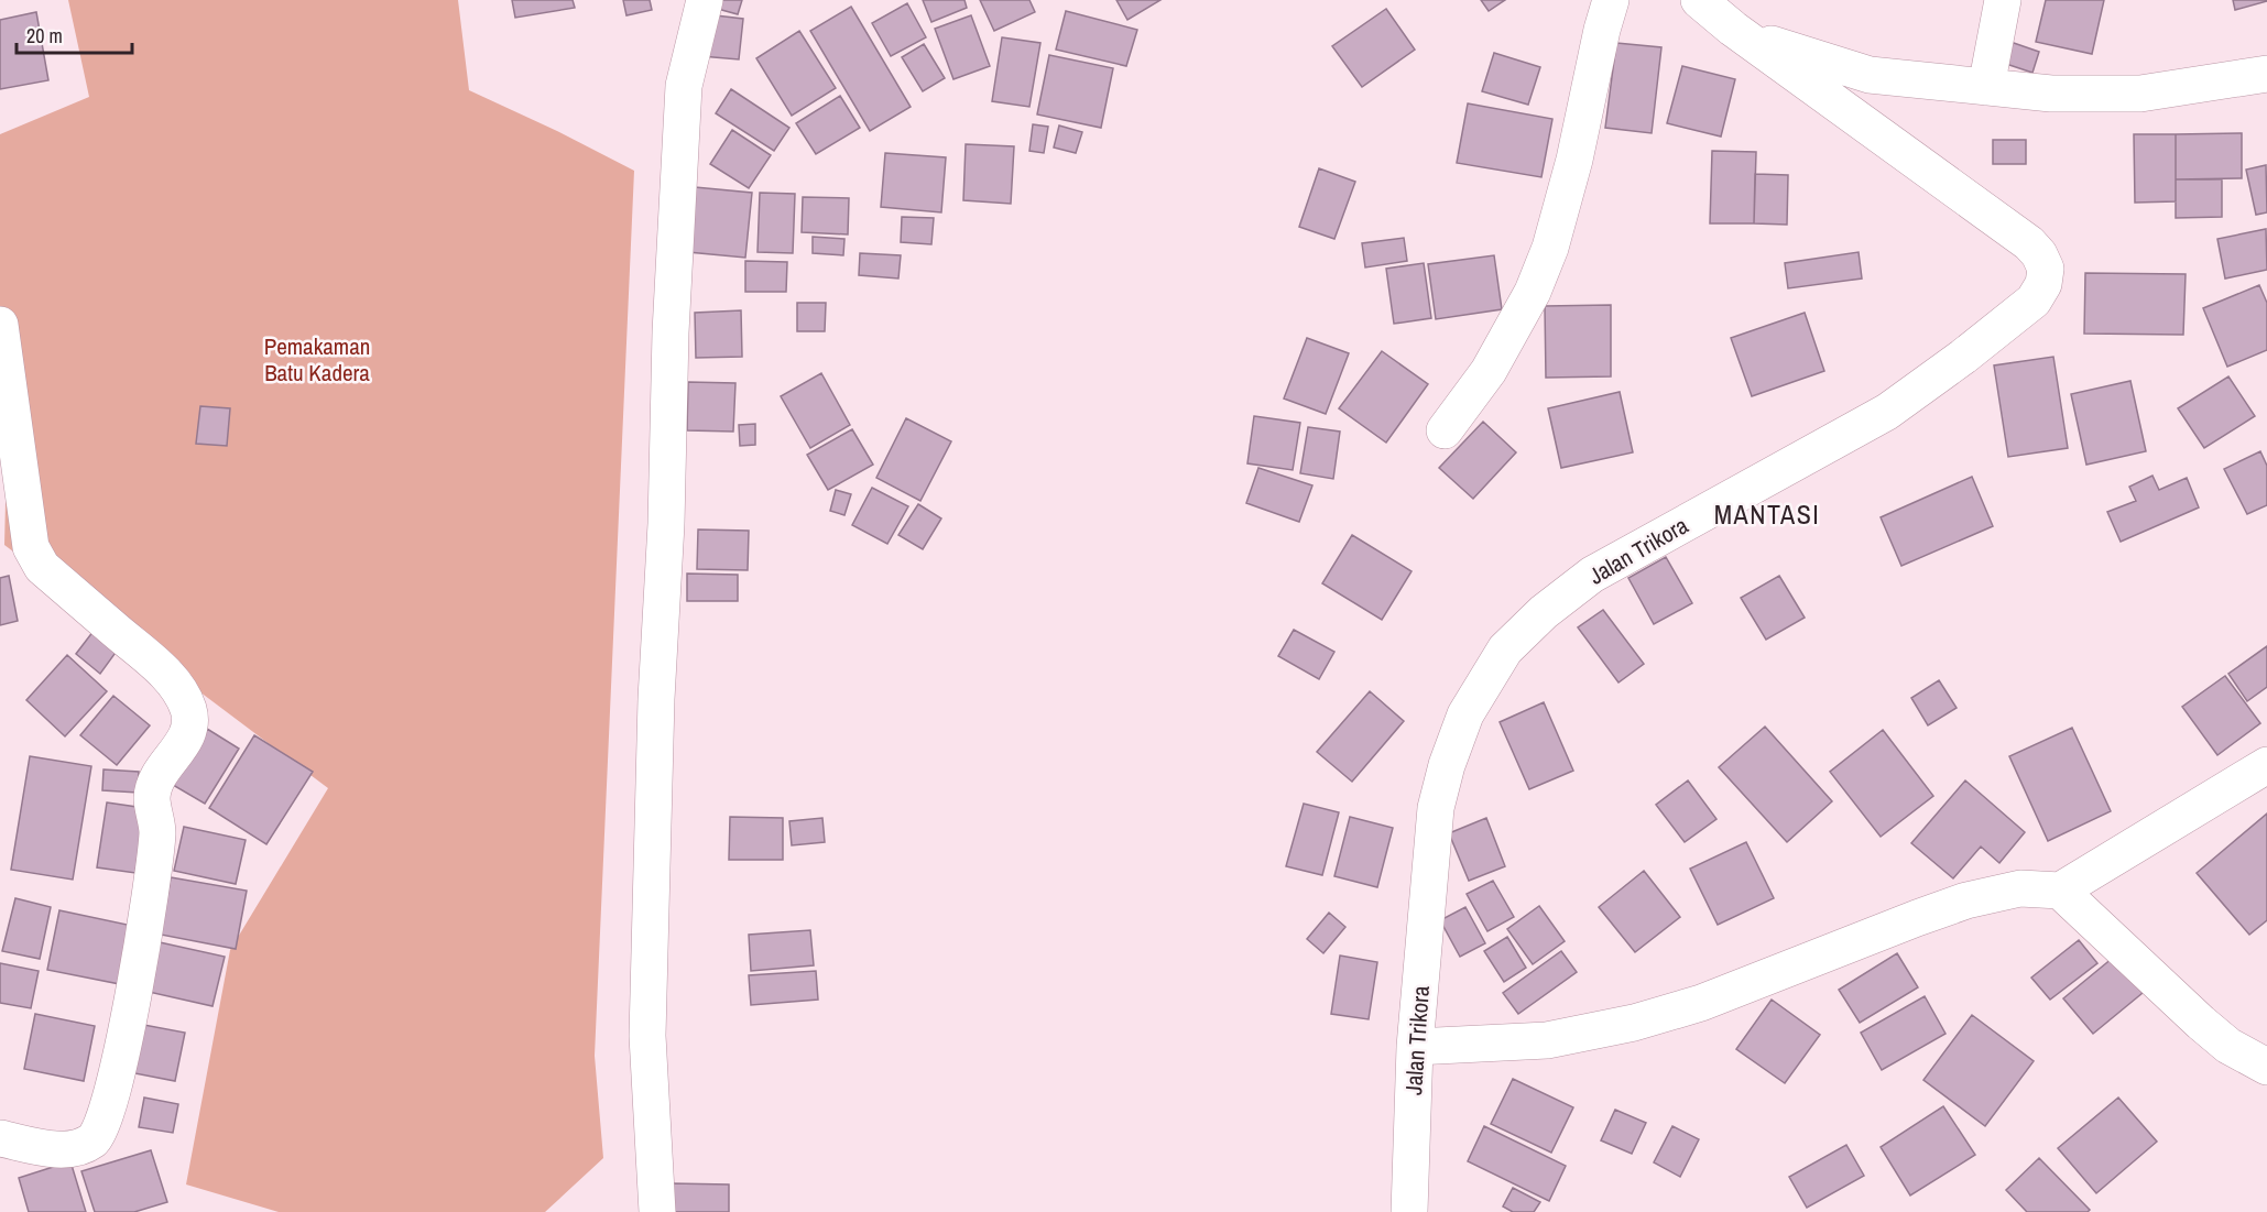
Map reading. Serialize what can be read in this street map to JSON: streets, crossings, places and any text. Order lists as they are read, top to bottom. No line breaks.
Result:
{"streets":{"street":["Jalan Trikora"]},"districts":["MANTASI"],"parks":["Pemakaman Batu Kadera"],"scale_bar":"20 m"}
